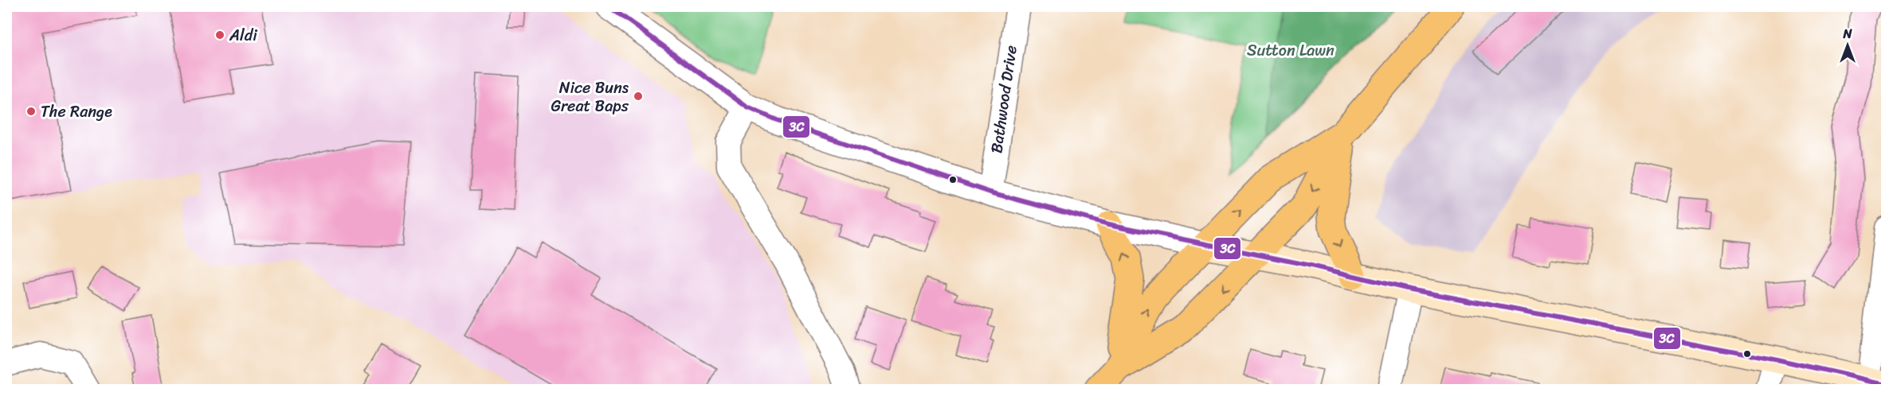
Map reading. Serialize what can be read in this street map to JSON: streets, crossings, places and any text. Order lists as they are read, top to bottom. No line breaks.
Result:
{"streets":{"street":["Bathwood Drive"]},"parks":["Sutton Lawn"],"places":["Aldi","Nice Buns Great Baps","The Range"],"lines":["transit line 3C"],"north":"top"}
